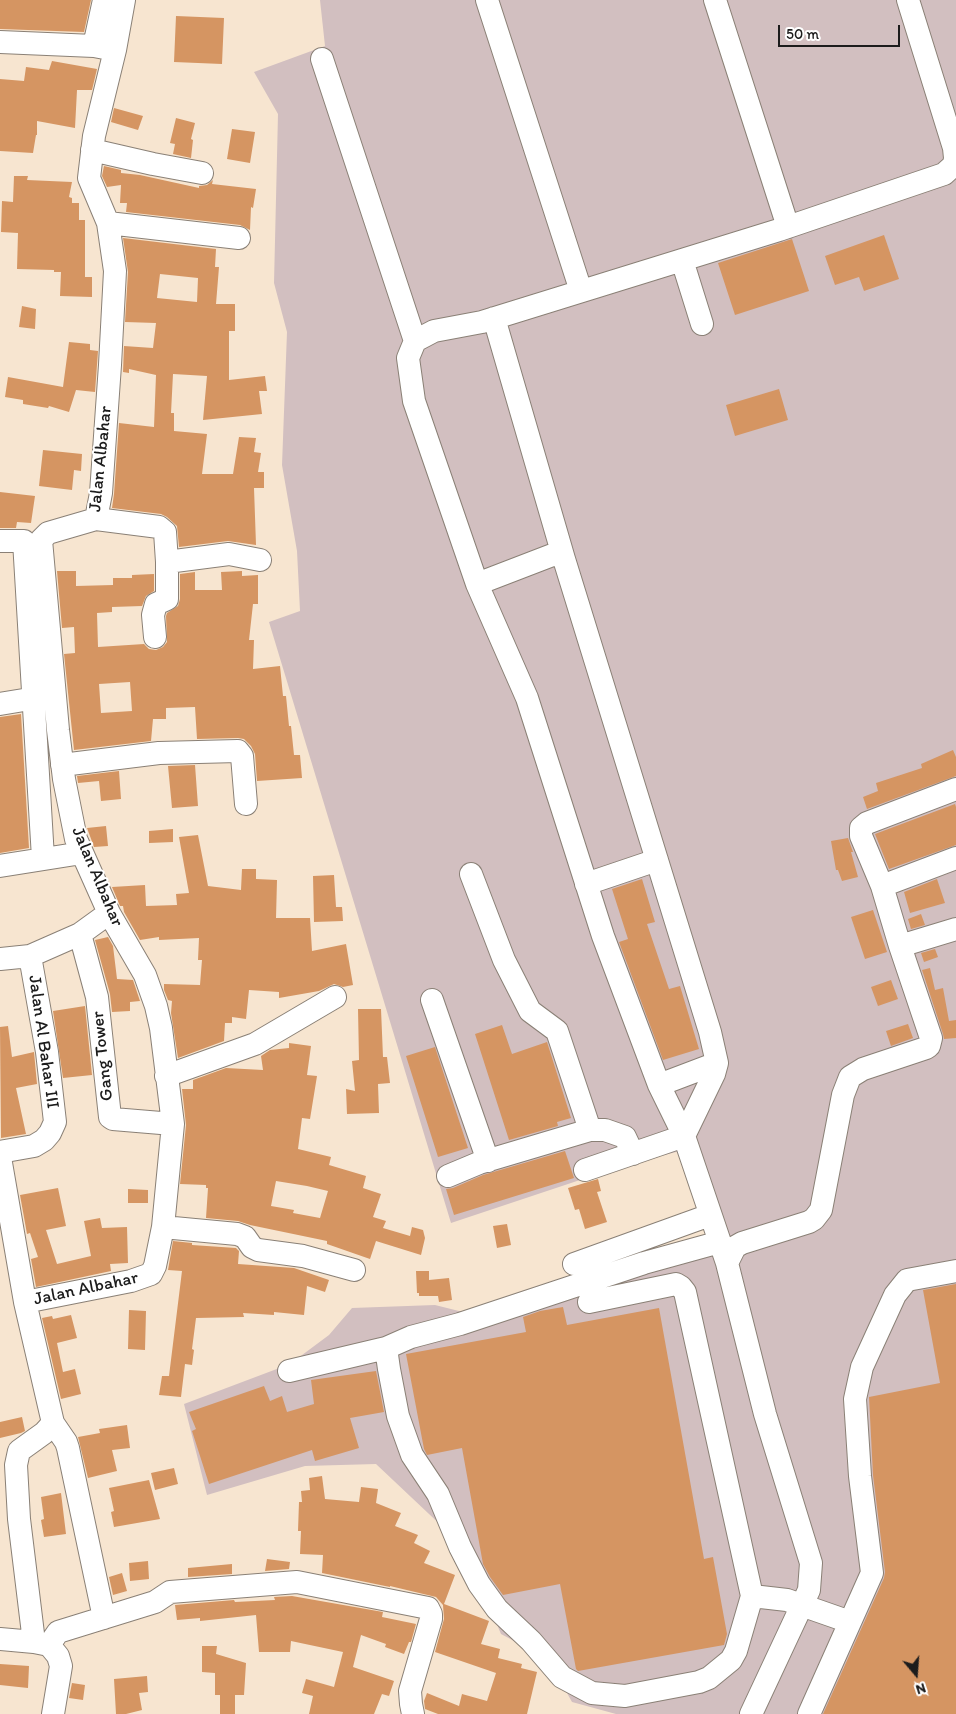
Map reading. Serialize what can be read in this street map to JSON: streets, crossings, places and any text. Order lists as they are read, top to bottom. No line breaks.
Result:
{"streets":{"street":["Jalan Albahar","Jalan Al Bahar III","Gang Tower"]},"crossings":[["Jalan Albahar","Gang Tower"]],"scale_bar":"50 m","north":"bottom"}
